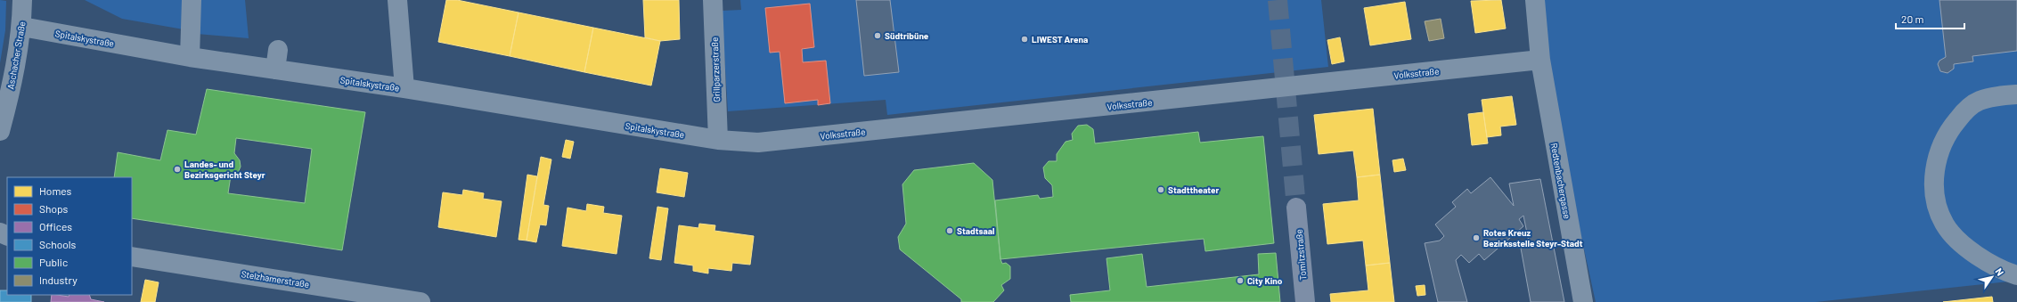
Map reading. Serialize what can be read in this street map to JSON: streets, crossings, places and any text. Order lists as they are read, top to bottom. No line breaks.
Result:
{"streets":{"main road":["Tomitzstraße"],"street":["Spitalskystraße","Aschacher Straße","Grillparzerstraße","Volksstraße","Redtenbachergasse","Stelzhamerstraße"]},"crossings":[["Spitalskystraße","Aschacher Straße"],["Spitalskystraße","Grillparzerstraße"],["Spitalskystraße","Volksstraße"],["Grillparzerstraße","Volksstraße"],["Volksstraße","Redtenbachergasse"]],"places":["Südtribüne","LIWEST Arena","Landes- und Bezirksgericht Steyr","Stadttheater","Stadtsaal","Rotes Kreuz Bezirksstelle Steyr-Stadt","City Kino"],"legend":["Homes","Shops","Offices","Schools","Public","Industry"],"scale_bar":"20 m","north":"top right"}
